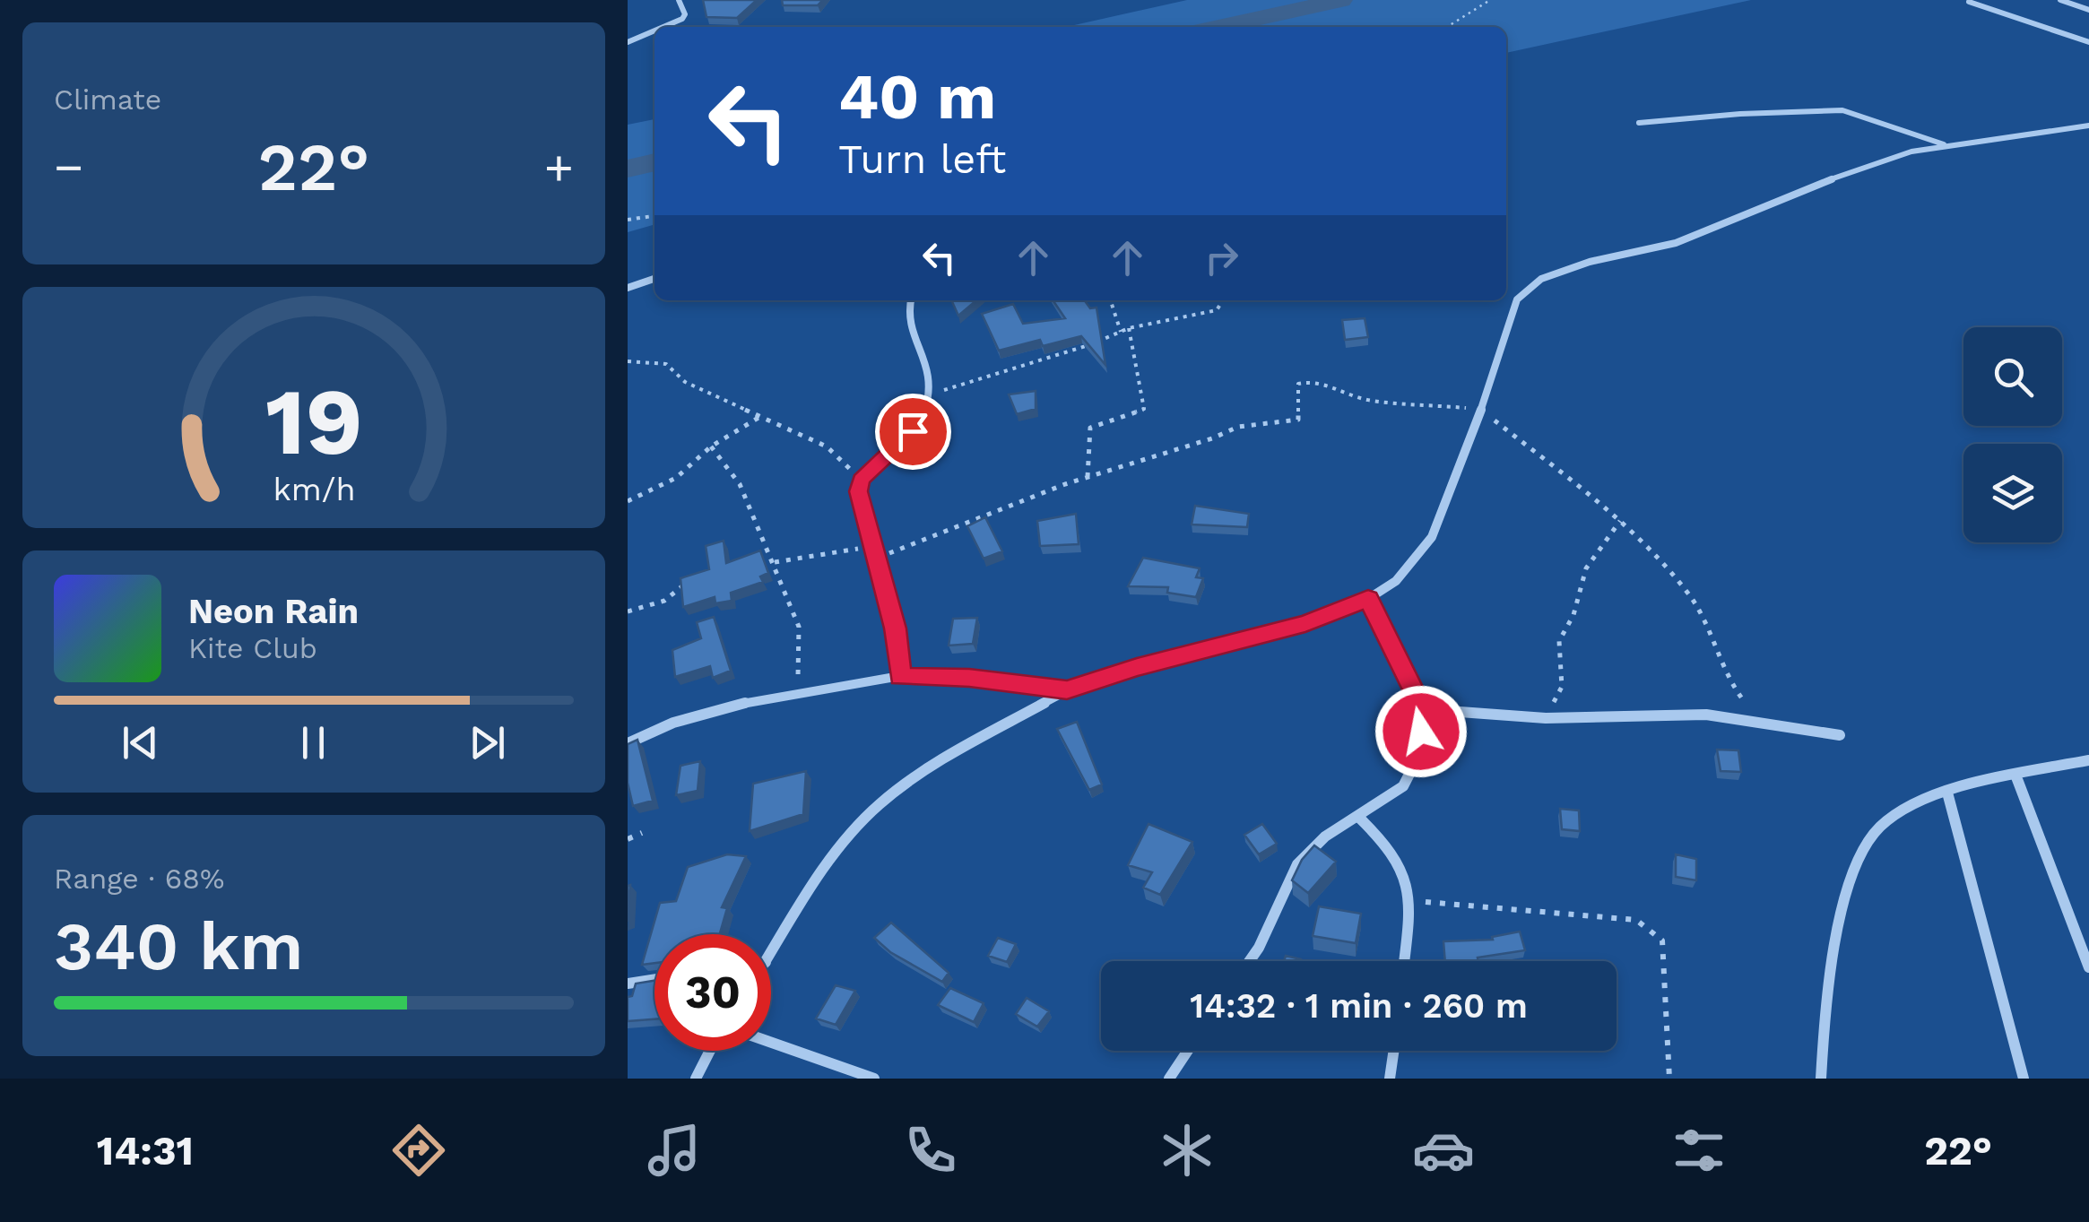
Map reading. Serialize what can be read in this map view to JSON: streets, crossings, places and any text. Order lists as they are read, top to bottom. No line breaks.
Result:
{"page":{"tile":["Climate",["Range · 68%","340 km"]],"turn":["40 m","Turn left"],"heat":["−","22°","+"],"song":["Neon Rain","Kite Club"],"limit":"30","trip":"14:32 · 1 min · 260 m","tabs":["14:31","22°"],"gauge":["19","km/h"]}}
